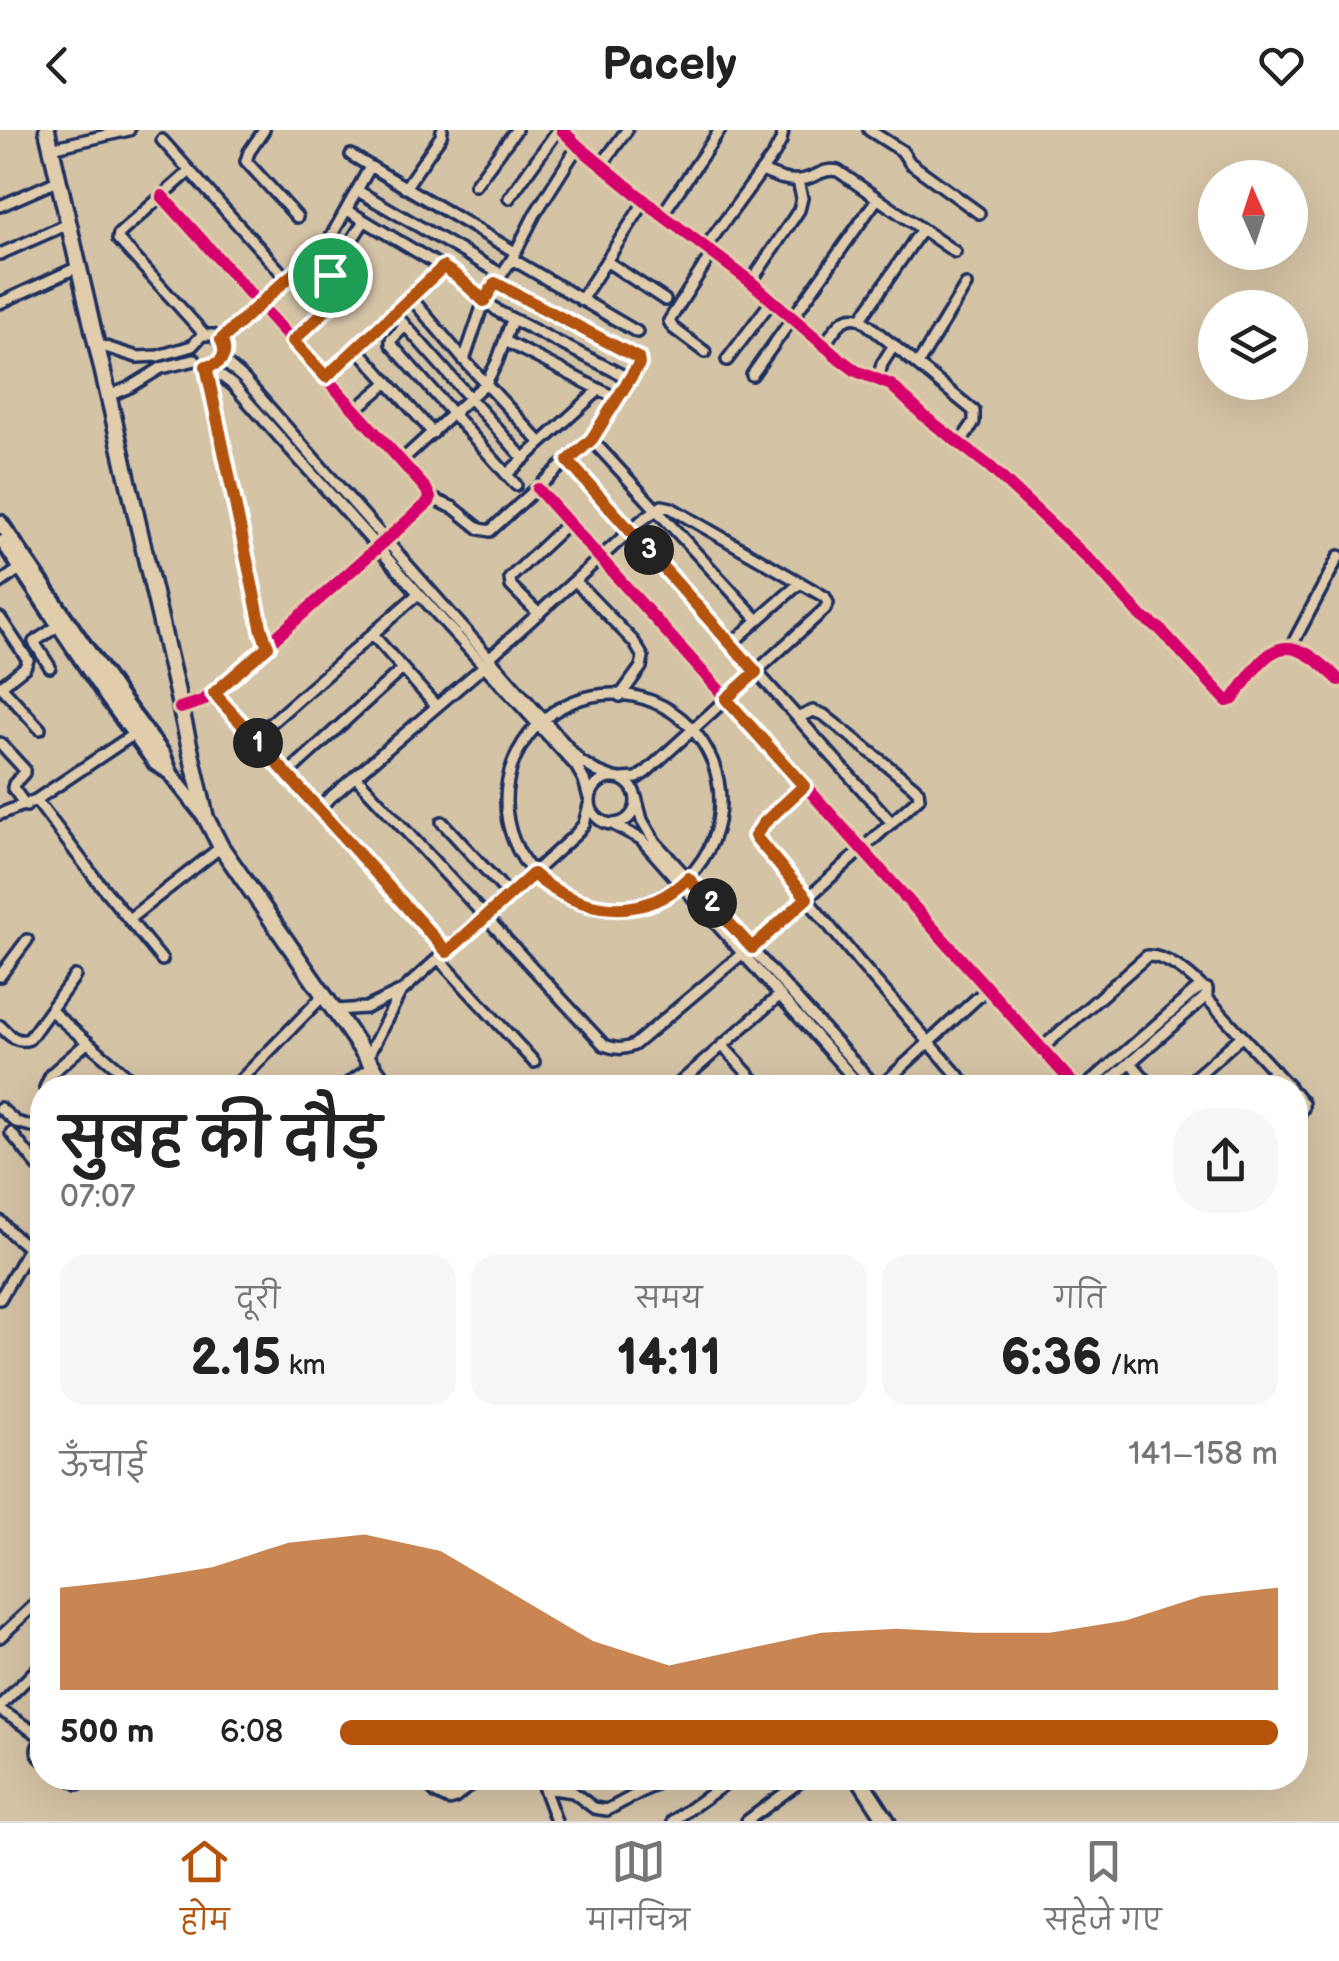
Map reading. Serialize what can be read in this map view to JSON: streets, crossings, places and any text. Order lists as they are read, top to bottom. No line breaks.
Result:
{"north":"top","page":{"header":"Pacely","pins":["3","1","2"],"heading":["सुबह की दौड़","07:07"],"stats":[["दूरी","2.15 km"],["समय","14:11"],["गति","6:36 /km"]],"chart":["ऊँचाई","141–158 m"],"list":[{"name":"500 m","note":"6:08"}],"tabs":["होम","मानचित्र","सहेजे गए"]}}
